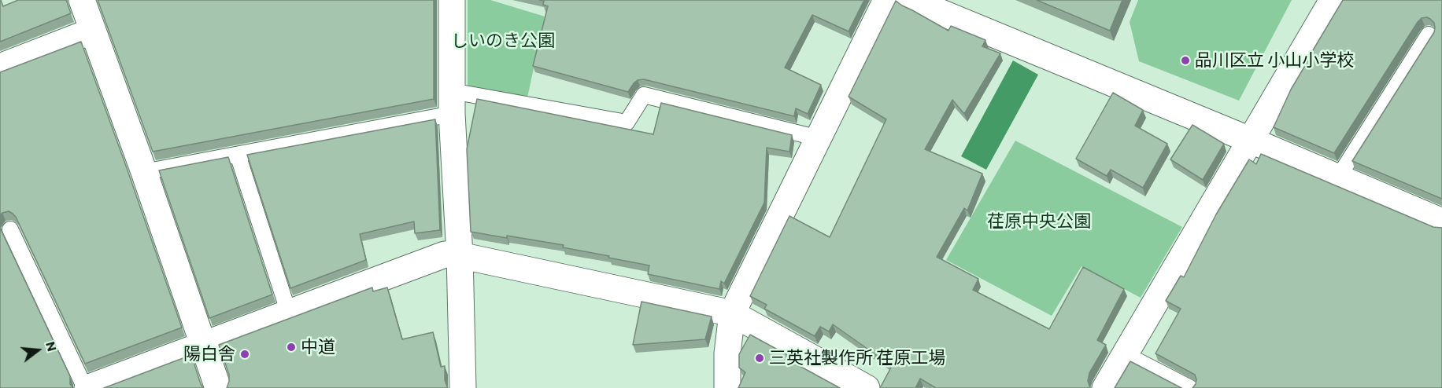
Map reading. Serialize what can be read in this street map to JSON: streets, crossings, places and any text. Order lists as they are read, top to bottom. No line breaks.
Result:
{"parks":["しいのき公園","荏原中央公園"],"places":["品川区立 小山小学校","中道","陽白舎","三英社製作所 荏原工場"],"north":"right"}
